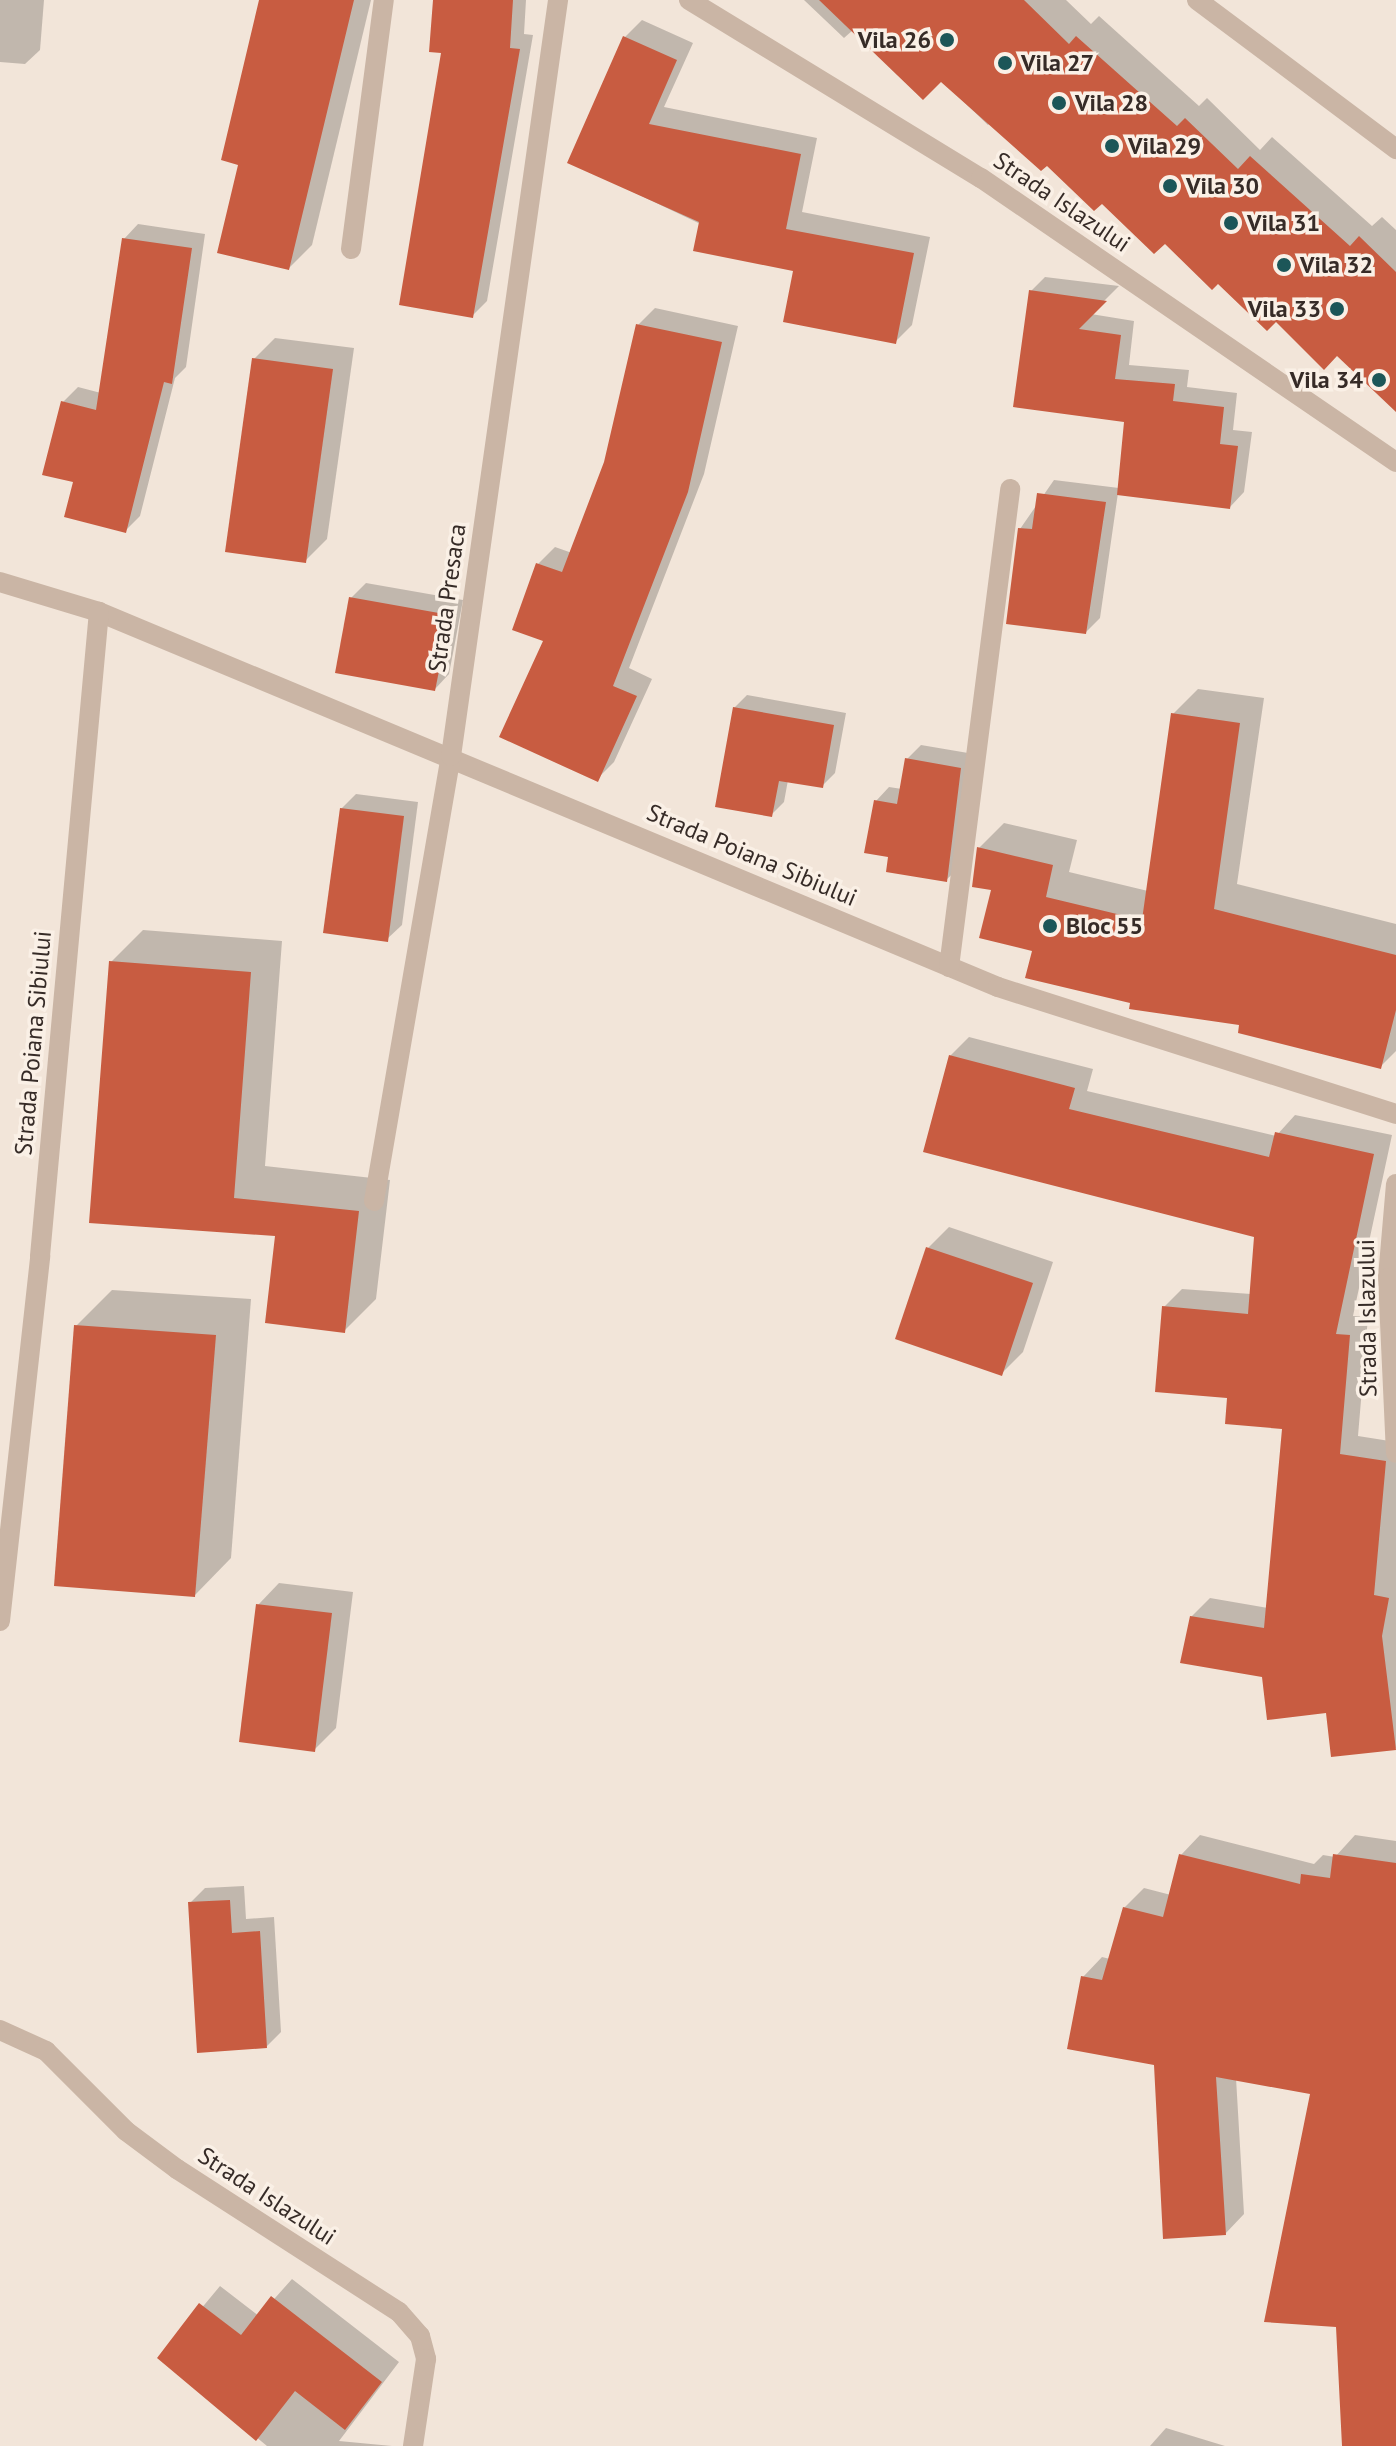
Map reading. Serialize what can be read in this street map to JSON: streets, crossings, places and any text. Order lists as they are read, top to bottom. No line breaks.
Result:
{"streets":{"street":["Strada Islazului","Strada Presaca","Strada Poiana Sibiului"]},"crossings":[["Strada Presaca","Strada Poiana Sibiului"]],"places":["Vila 26","Vila 27","Vila 28","Vila 29","Vila 30","Vila 31","Vila 32","Vila 33","Vila 34","Bloc 55"]}
